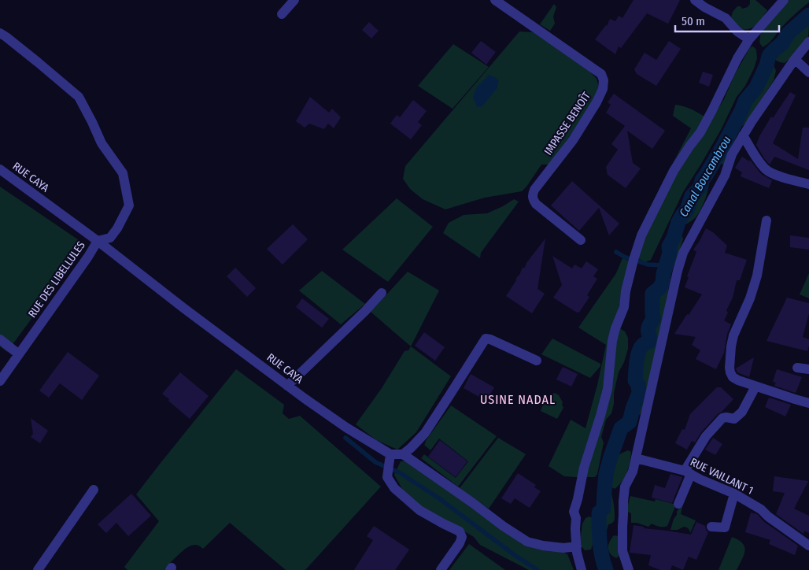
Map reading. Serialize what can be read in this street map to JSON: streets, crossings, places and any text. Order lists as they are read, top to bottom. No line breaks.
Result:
{"streets":{"street":["IMPASSE BENOÎT","RUE CAYA","RUE DES LIBELLULES","RUE VAILLANT 1"]},"crossings":[["RUE CAYA","RUE DES LIBELLULES"]],"districts":["USINE NADAL"],"water":["Canal Boucambrou"],"scale_bar":"50 m"}
